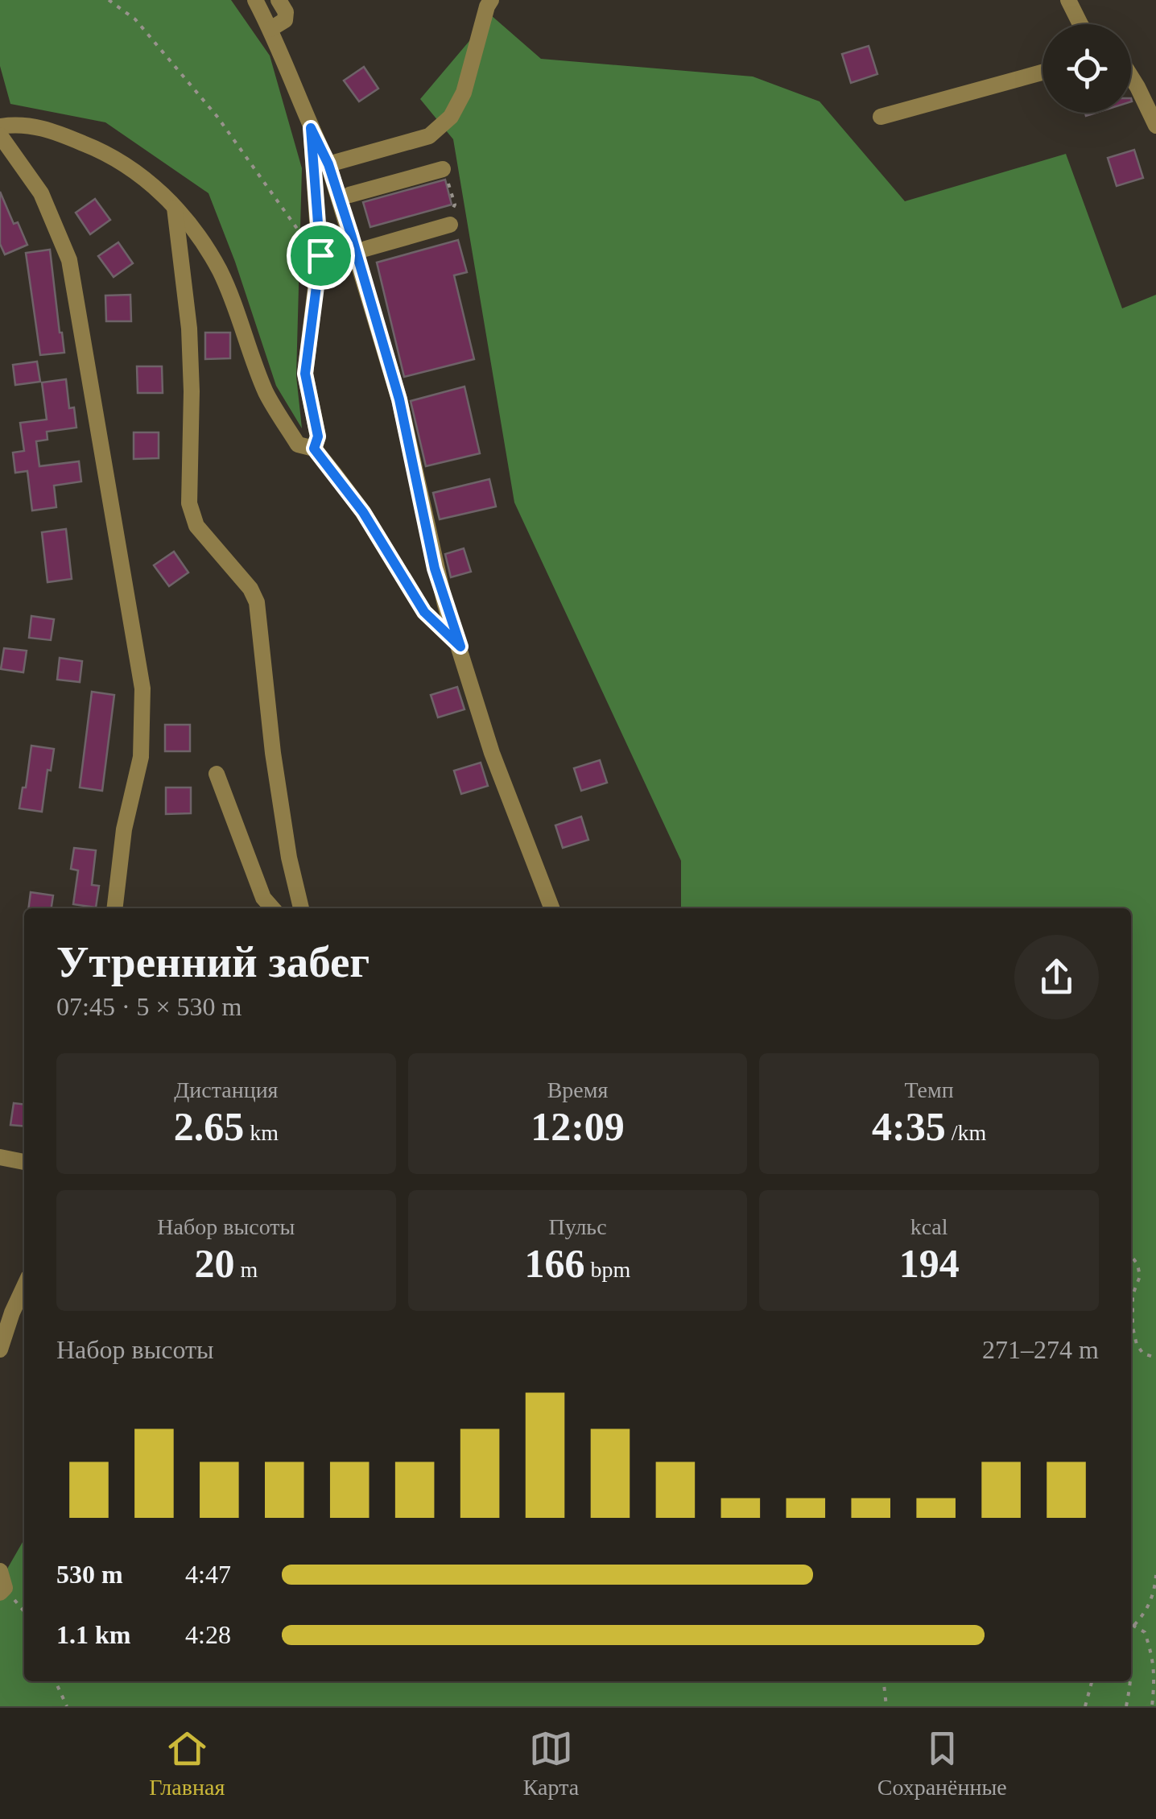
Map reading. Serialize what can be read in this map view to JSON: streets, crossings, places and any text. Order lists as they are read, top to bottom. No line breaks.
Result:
{"page":{"heading":["Утренний забег","07:45 · 5 × 530 m"],"stats":[["Дистанция","2.65 km"],["Время","12:09"],["Темп","4:35 /km"],["Набор высоты","20 m"],["Пульс","166 bpm"],["kcal","194"]],"chart":["Набор высоты","271–274 m"],"list":[{"name":"530 m","note":"4:47"},{"name":"1.1 km","note":"4:28"}],"tabs":["Главная","Карта","Сохранённые"]}}
